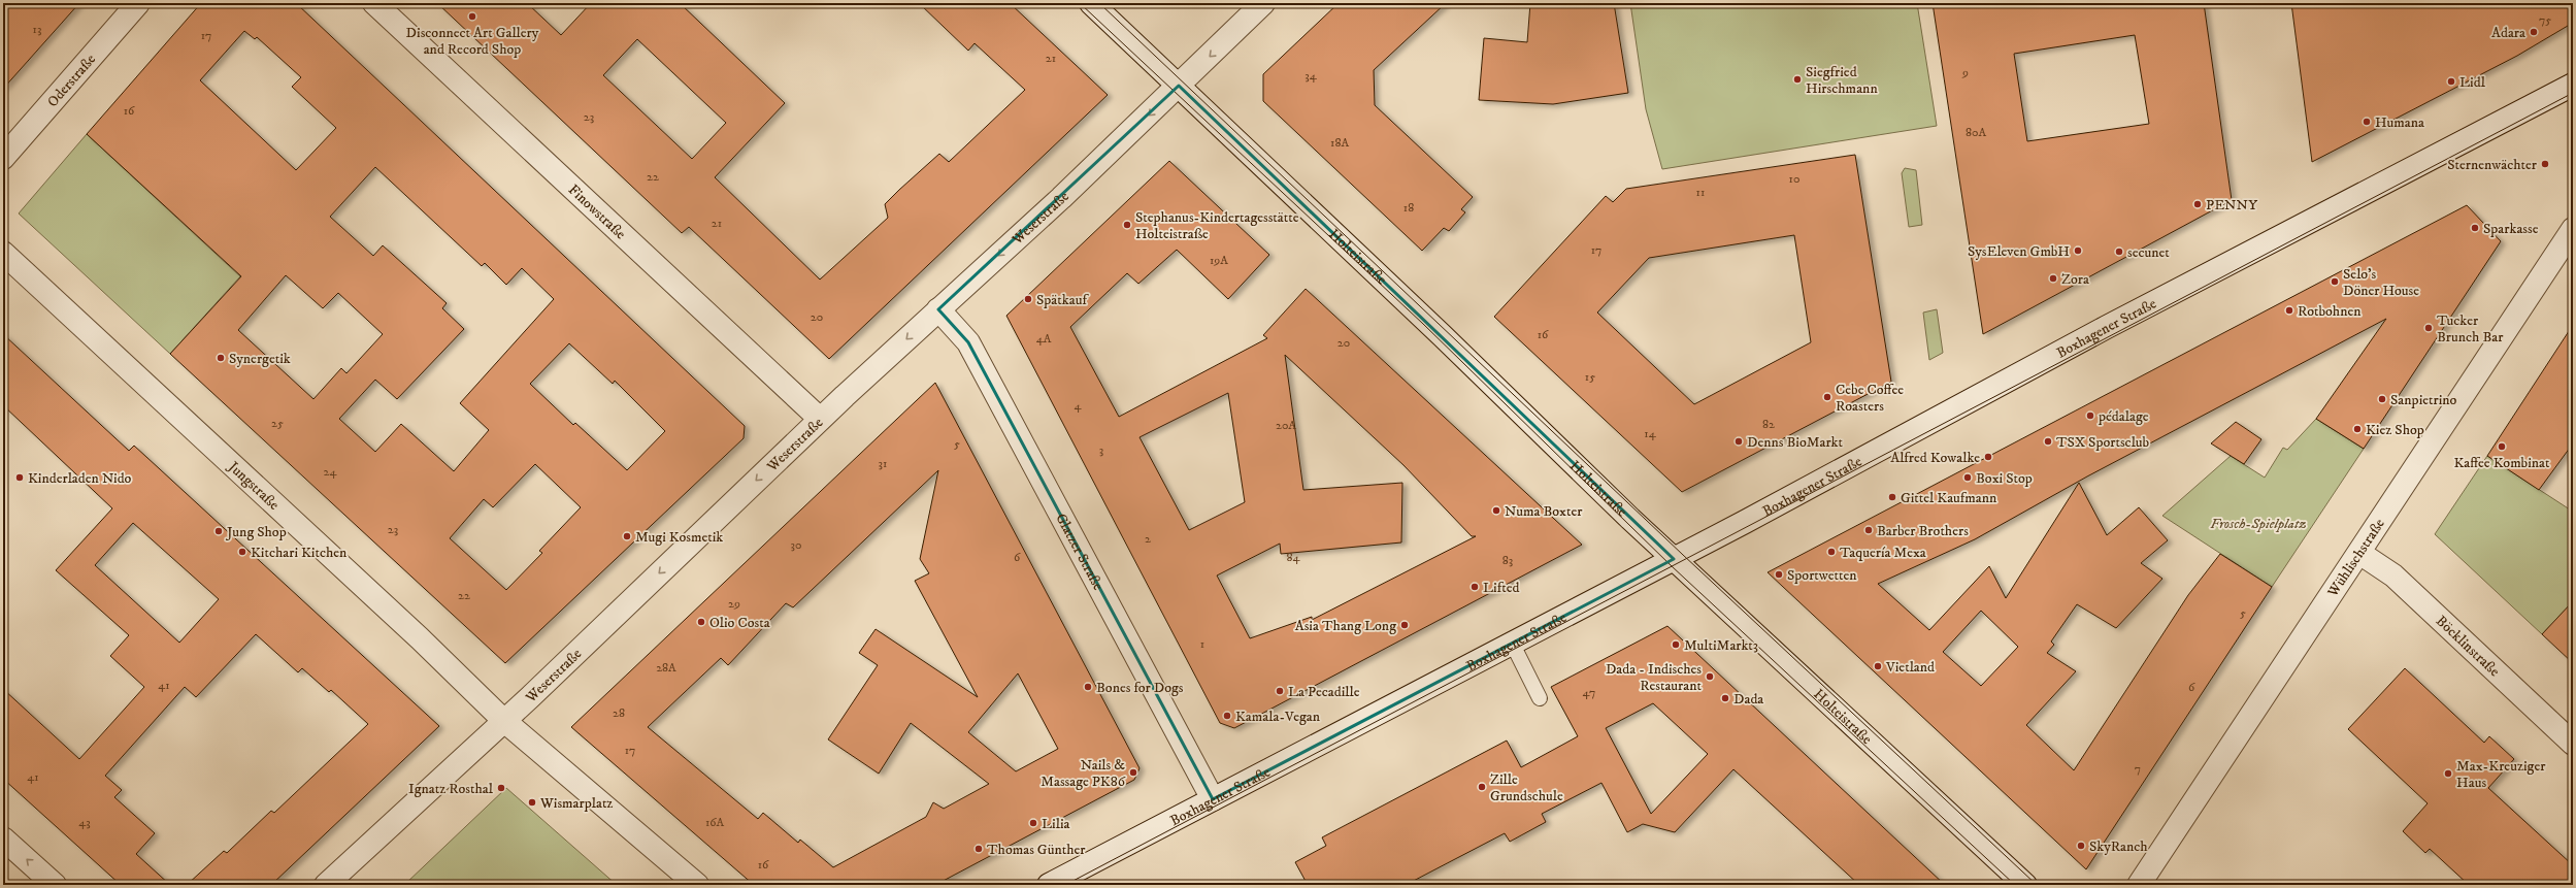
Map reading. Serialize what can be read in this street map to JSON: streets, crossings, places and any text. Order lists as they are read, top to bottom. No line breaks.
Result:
{"streets":{"street":["Oderstraße","Finowstraße","Weserstraße","Holteistraße","Boxhagener Straße","Jungstraße","Glatzer Straße","Wühlischstraße","Böcklinstraße"]},"crossings":[["Finowstraße","Weserstraße"],["Weserstraße","Holteistraße"],["Weserstraße","Jungstraße"],["Weserstraße","Glatzer Straße"],["Holteistraße","Boxhagener Straße"],["Boxhagener Straße","Glatzer Straße"],["Wühlischstraße","Böcklinstraße"]],"one_way":["Weserstraße"],"parks":["Frosch-Spielplatz"],"places":["Disconnect Art Gallery and Record Shop","Adara","Siegfried Hirschmann","Lidl","Humana","Sternenwächter","PENNY","Stephanus-Kindertagesstätte Holteistraße","Sparkasse","SysEleven GmbH","secunet","Zora","Selo's Döner House","Spätkauf","Rotbohnen","Tucker Brunch Bar","Synergetik","Cebe Coffee Roasters","Sanpietrino","pédalage","Kiez Shop","Denns BioMarkt","TSX Sportsclub","Kaffee Kombinat","Alfred Kowalke","Kinderladen Nido","Boxi Stop","Gittel Kaufmann","Numa Boxter","Barber Brothers","Jung Shop","Mugi Kosmetik","Kitchari Kitchen","Taquería Mexa","Sportwetten","Lifted","Olio Costa","Asia Thang Long","MultiMarkt3","Vietland","Dada - Indisches Restaurant","Bones for Dogs","La Pecadille","Dada","Kamala-Vegan","Nails & Massage PK86","Max-Kreuziger Haus","Zille Grundschule","Ignatz Rosthal","Wismarplatz","Lilia","SkyRanch","Thomas Günther"],"house_numbers":["75","13","17","21","9","34","16","23","80A","18A","22","10","11","18","21","17","19A","20","16","4A","20","15","4","25","82","20A","14","5","3","31","24","23","2","30","6","84","83","22","29","5","1","28A","41","6","47","28","17","7","41","43","16A","16"]}
